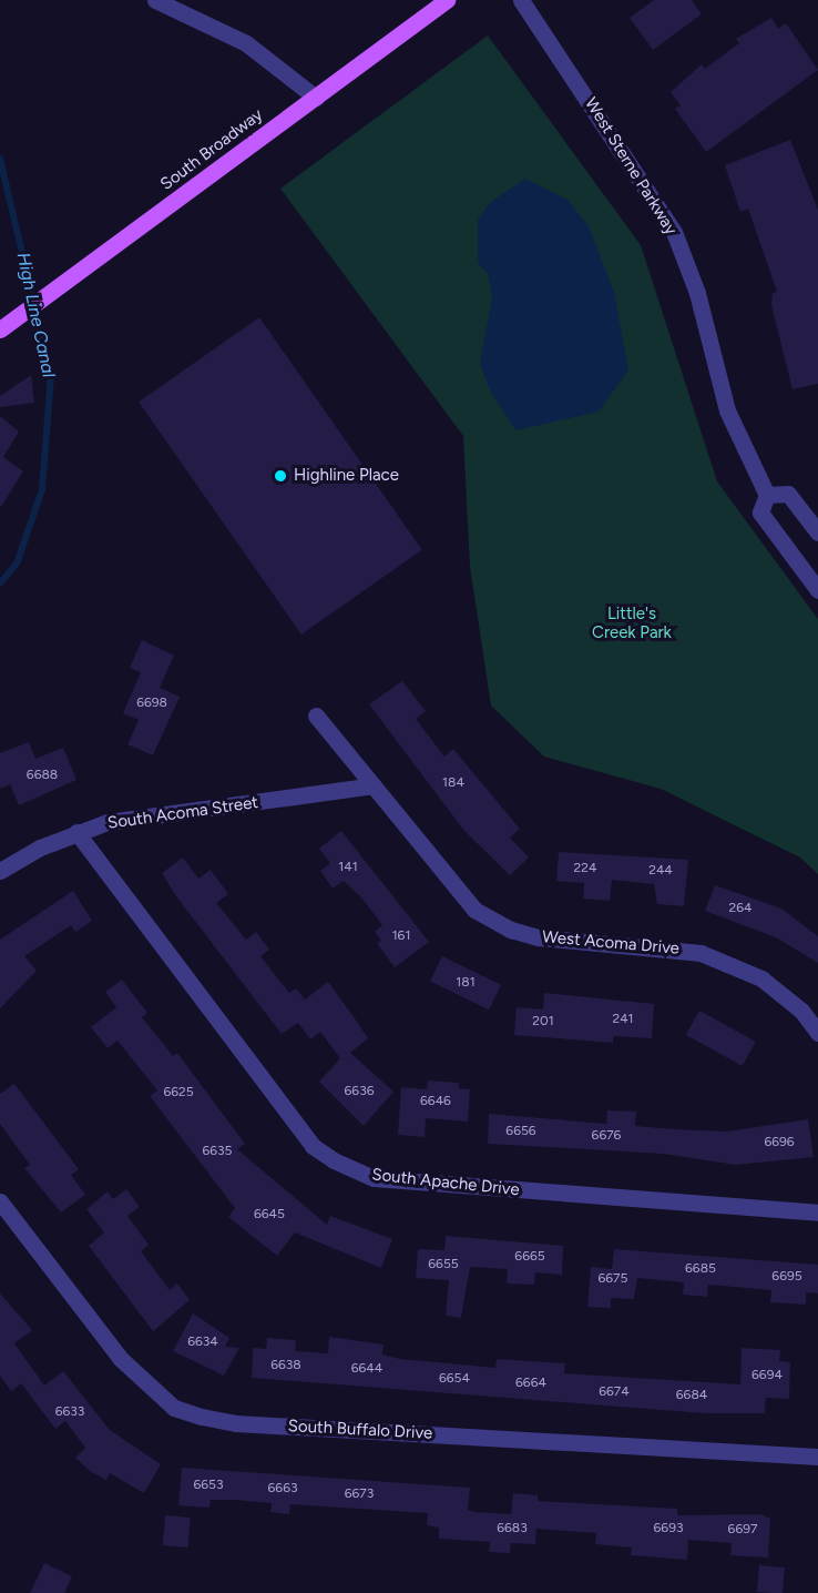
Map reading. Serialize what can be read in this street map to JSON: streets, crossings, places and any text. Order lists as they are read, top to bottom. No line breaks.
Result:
{"streets":{"main road":["South Broadway"],"street":["West Sterne Parkway","South Acoma Street","West Acoma Drive","South Apache Drive","South Buffalo Drive"]},"crossings":[["South Acoma Street","West Acoma Drive"],["South Acoma Street","South Apache Drive"]],"water":["High Line Canal"],"parks":["Little's Creek Park"],"places":["Highline Place"],"house_numbers":["6698","6688","184","141","224","244","264","161","181","241","201","6636","6625","6646","6656","6676","6696","6635","6645","6665","6655","6685","6695","6675","6634","6638","6644","6694","6654","6664","6674","6684","6633","6653","6663","6673","6683","6693","6697"]}
